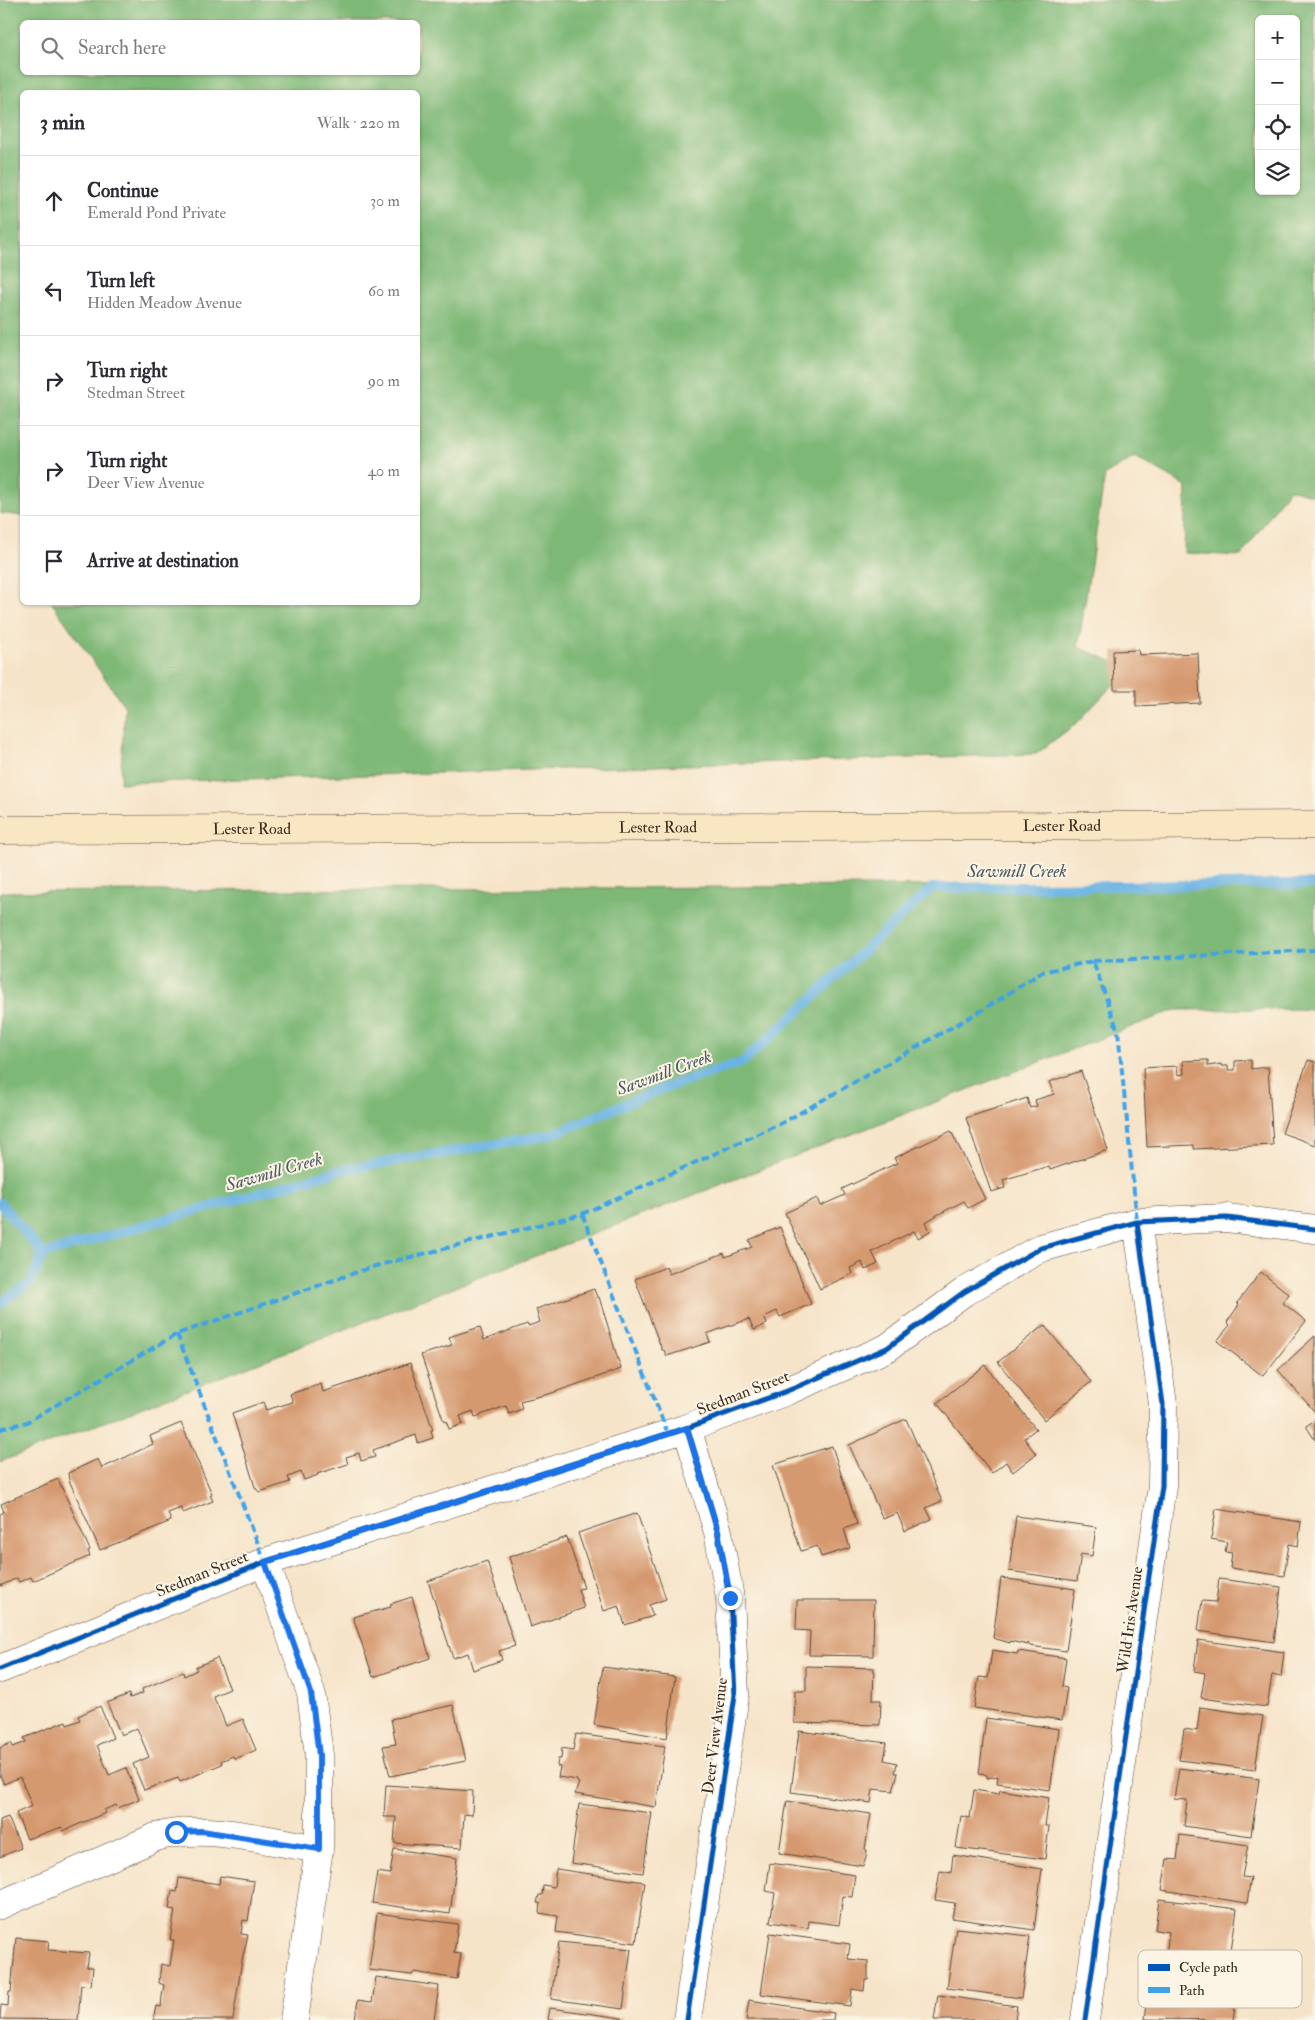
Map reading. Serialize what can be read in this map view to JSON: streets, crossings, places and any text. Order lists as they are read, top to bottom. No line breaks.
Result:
{"streets":{"main road":["Lester Road"],"street":["Stedman Street","Wild Iris Avenue","Deer View Avenue"]},"crossings":[["Stedman Street","Wild Iris Avenue"],["Stedman Street","Deer View Avenue"]],"water":["Sawmill Creek"],"legend":["Cycle path","Path"],"page":{"map_buttons":["+","−"],"search":"Search here","heading":["3 min","Walk · 220 m"],"list":[["Continue","Emerald Pond Private","30 m"],["Turn left","Hidden Meadow Avenue","60 m"],["Turn right","Stedman Street","90 m"],["Turn right","Deer View Avenue","40 m"],"Arrive at destination"]}}
